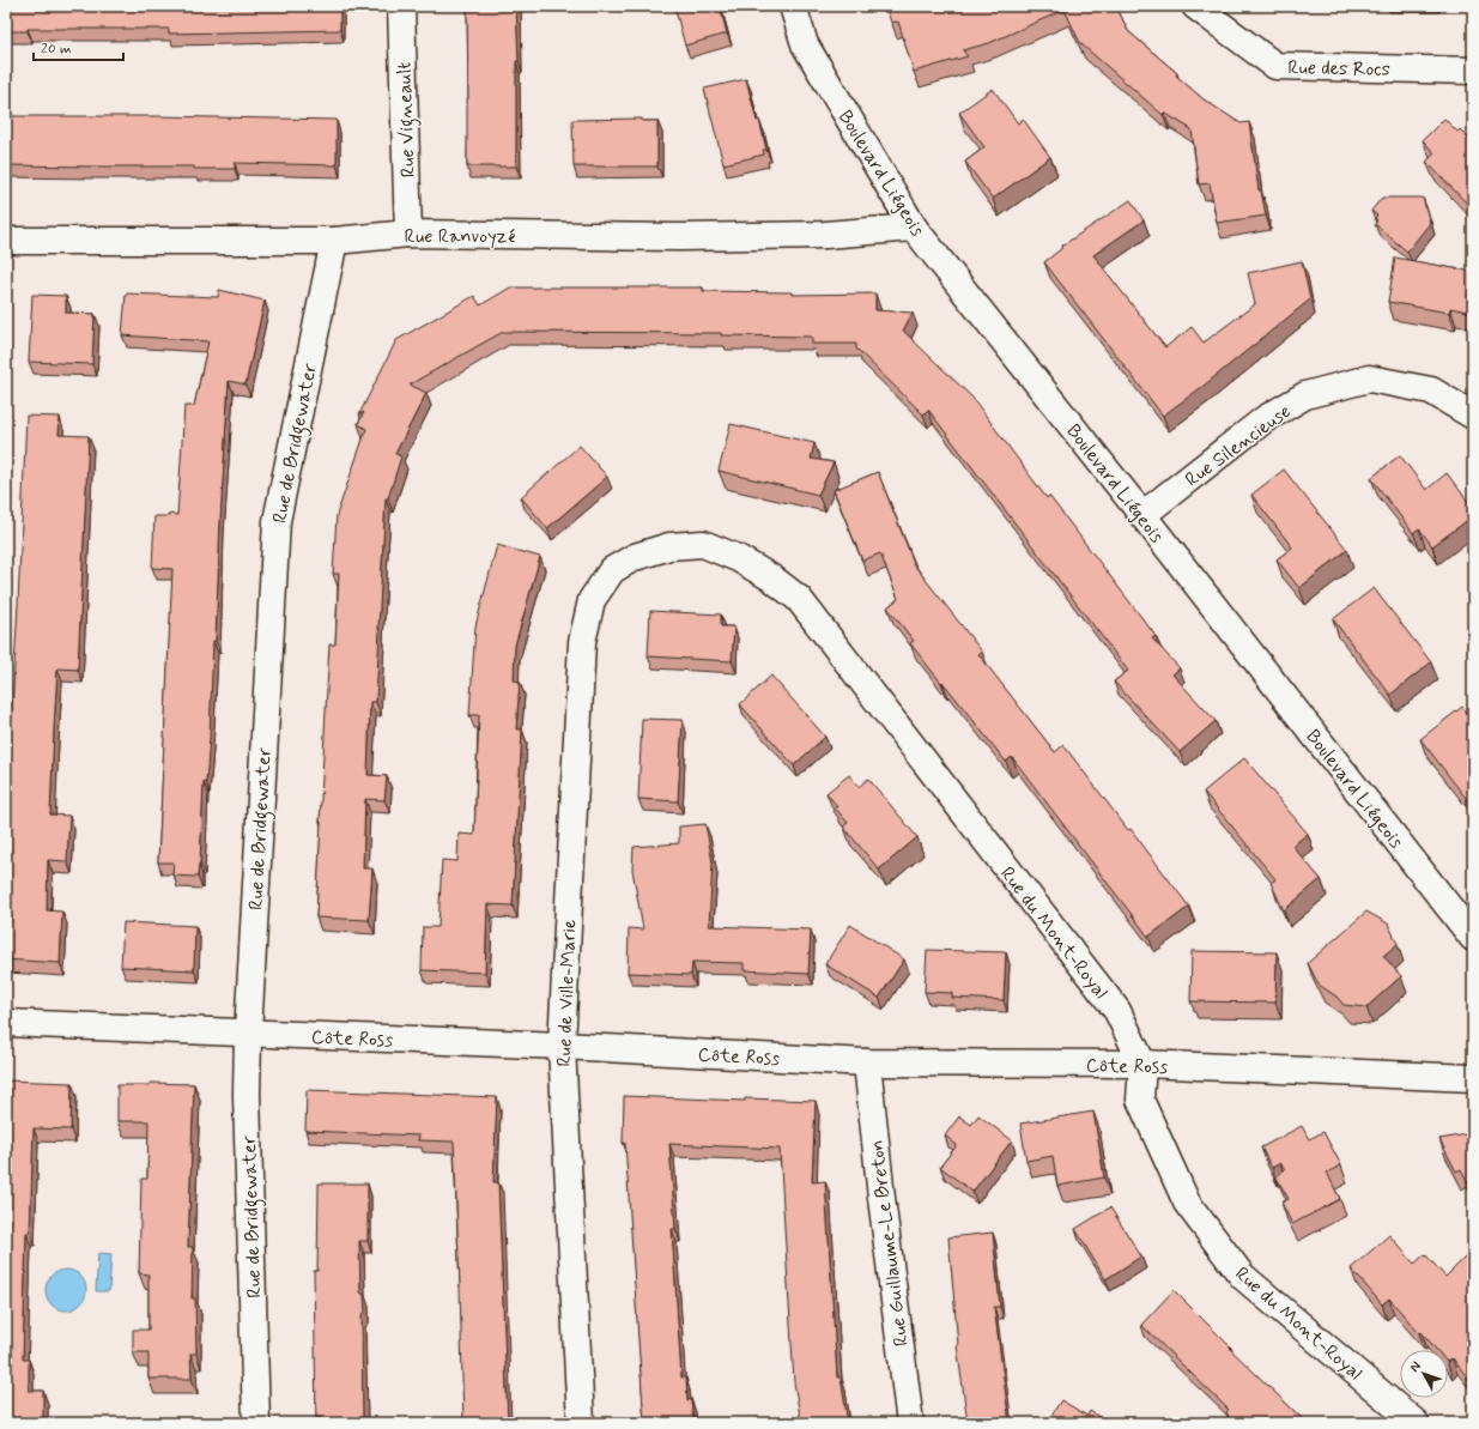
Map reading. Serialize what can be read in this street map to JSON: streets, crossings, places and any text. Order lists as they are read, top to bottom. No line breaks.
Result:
{"streets":{"street":["Rue des Rocs","Rue Vigneault","Boulevard Liégeois","Rue Ranvoyzé","Rue de Bridgewater","Rue Silencieuse","Rue du Mont-Royal","Rue de Ville-Marie","Côte Ross","Rue Guillaume-Le Breton"]},"crossings":[["Rue Vigneault","Rue Ranvoyzé"],["Boulevard Liégeois","Rue Ranvoyzé"],["Boulevard Liégeois","Rue Silencieuse"],["Rue Ranvoyzé","Rue de Bridgewater"],["Rue de Bridgewater","Côte Ross"],["Rue du Mont-Royal","Rue de Ville-Marie"],["Rue du Mont-Royal","Côte Ross"],["Rue de Ville-Marie","Côte Ross"],["Côte Ross","Rue Guillaume-Le Breton"]],"scale_bar":"20 m","north":"top left"}
